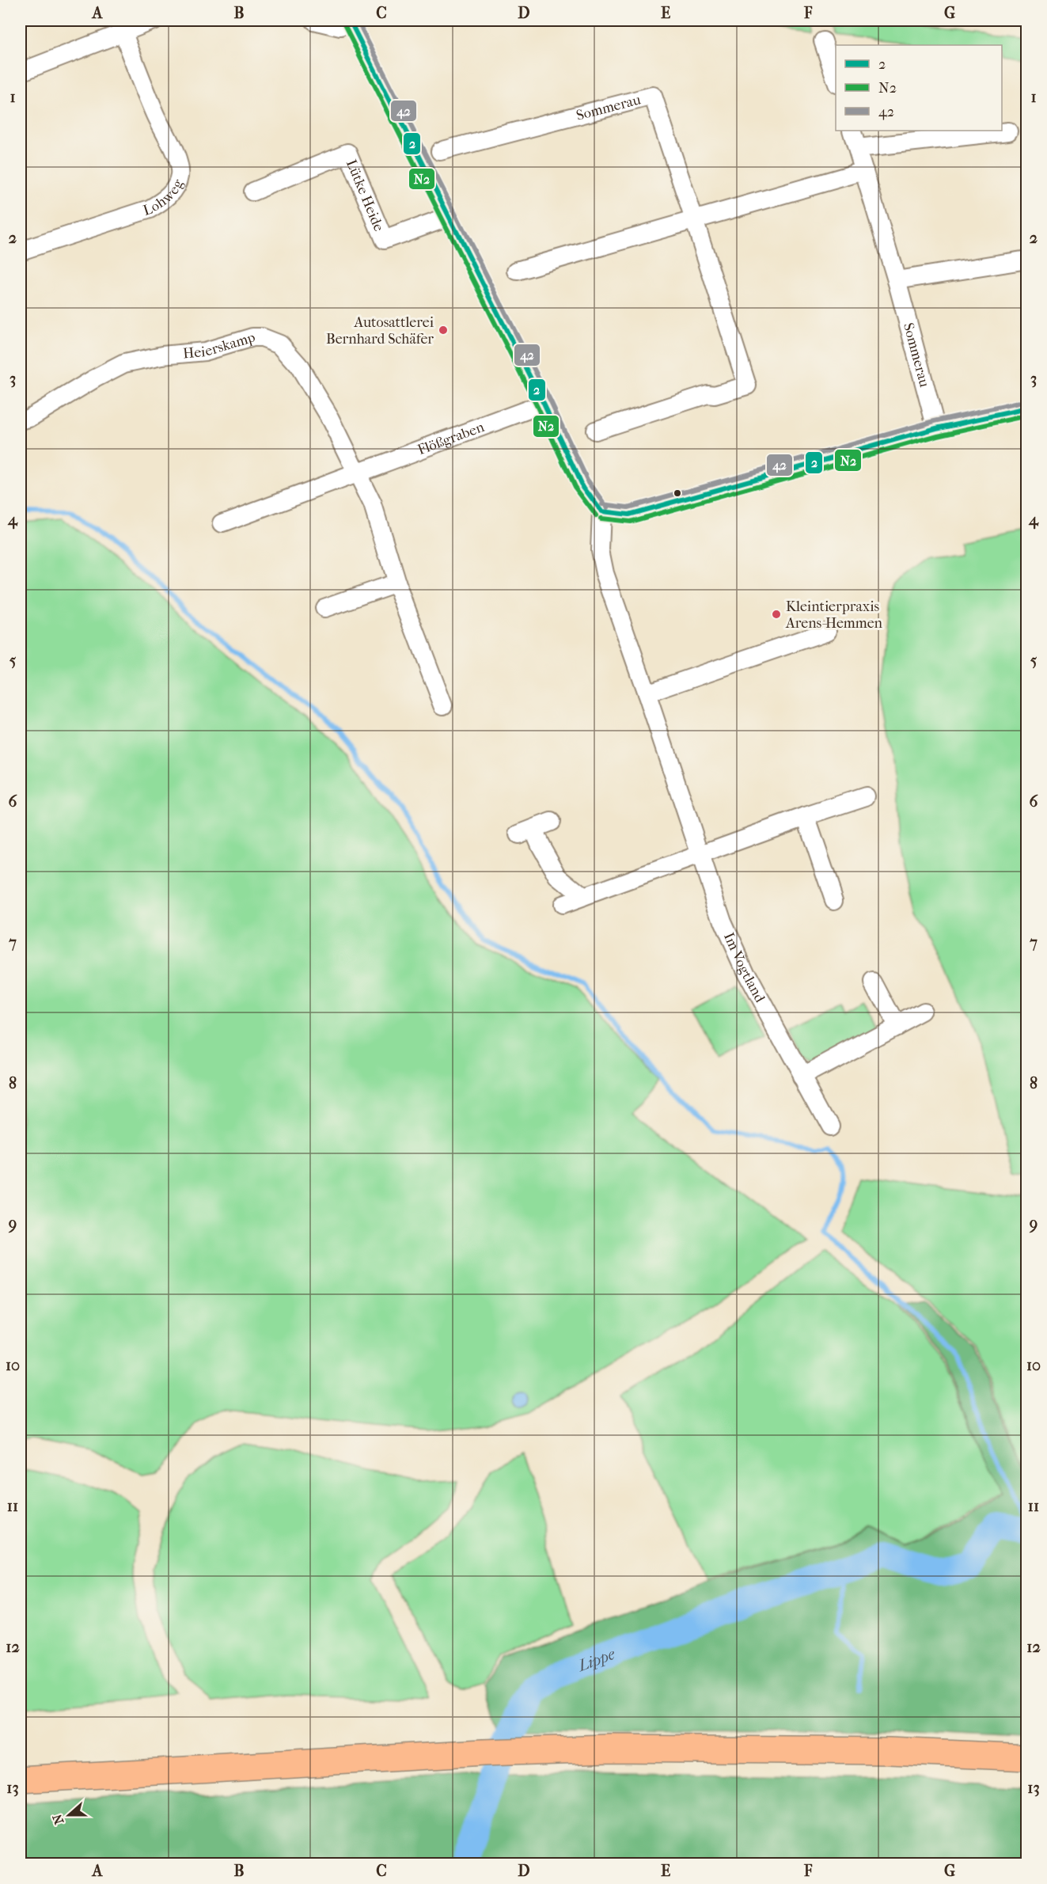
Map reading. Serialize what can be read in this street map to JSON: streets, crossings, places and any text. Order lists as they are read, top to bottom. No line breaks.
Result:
{"streets":{"street":["Sommerau","Lohweg","Lütke Heide","Heierskamp","Flößgraben","Im Vogtland"]},"crossings":[["Heierskamp","Flößgraben"]],"water":["Lippe"],"places":["Autosattlerei Bernhard Schäfer","Kleintierpraxis Arens-Hemmen"],"lines":["transit line 2","transit line 42","transit line N2"],"legend":["2","N2","42"],"north":"left","grid":{"columns":["A","B","C","D","E","F","G"],"rows":["1","2","3","4","5","6","7","8","9","10","11","12","13"]}}
